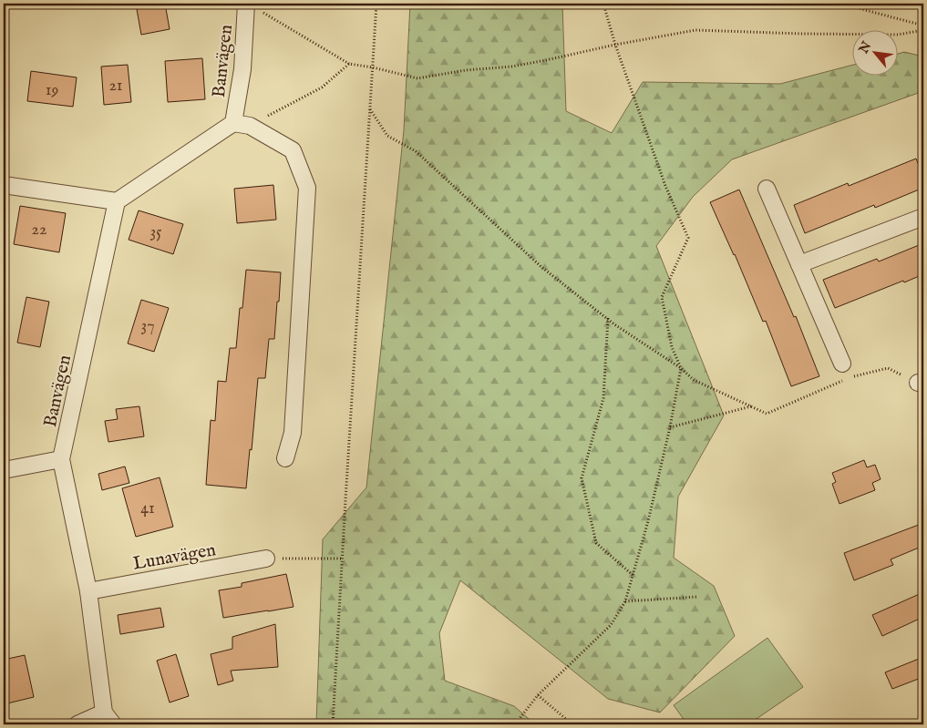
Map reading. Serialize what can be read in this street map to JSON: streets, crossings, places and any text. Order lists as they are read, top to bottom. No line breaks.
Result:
{"streets":{"street":["Banvägen","Lunavägen"]},"crossings":[["Banvägen","Lunavägen"]],"house_numbers":["21","19","22","35","37","41"],"north":"top left"}
